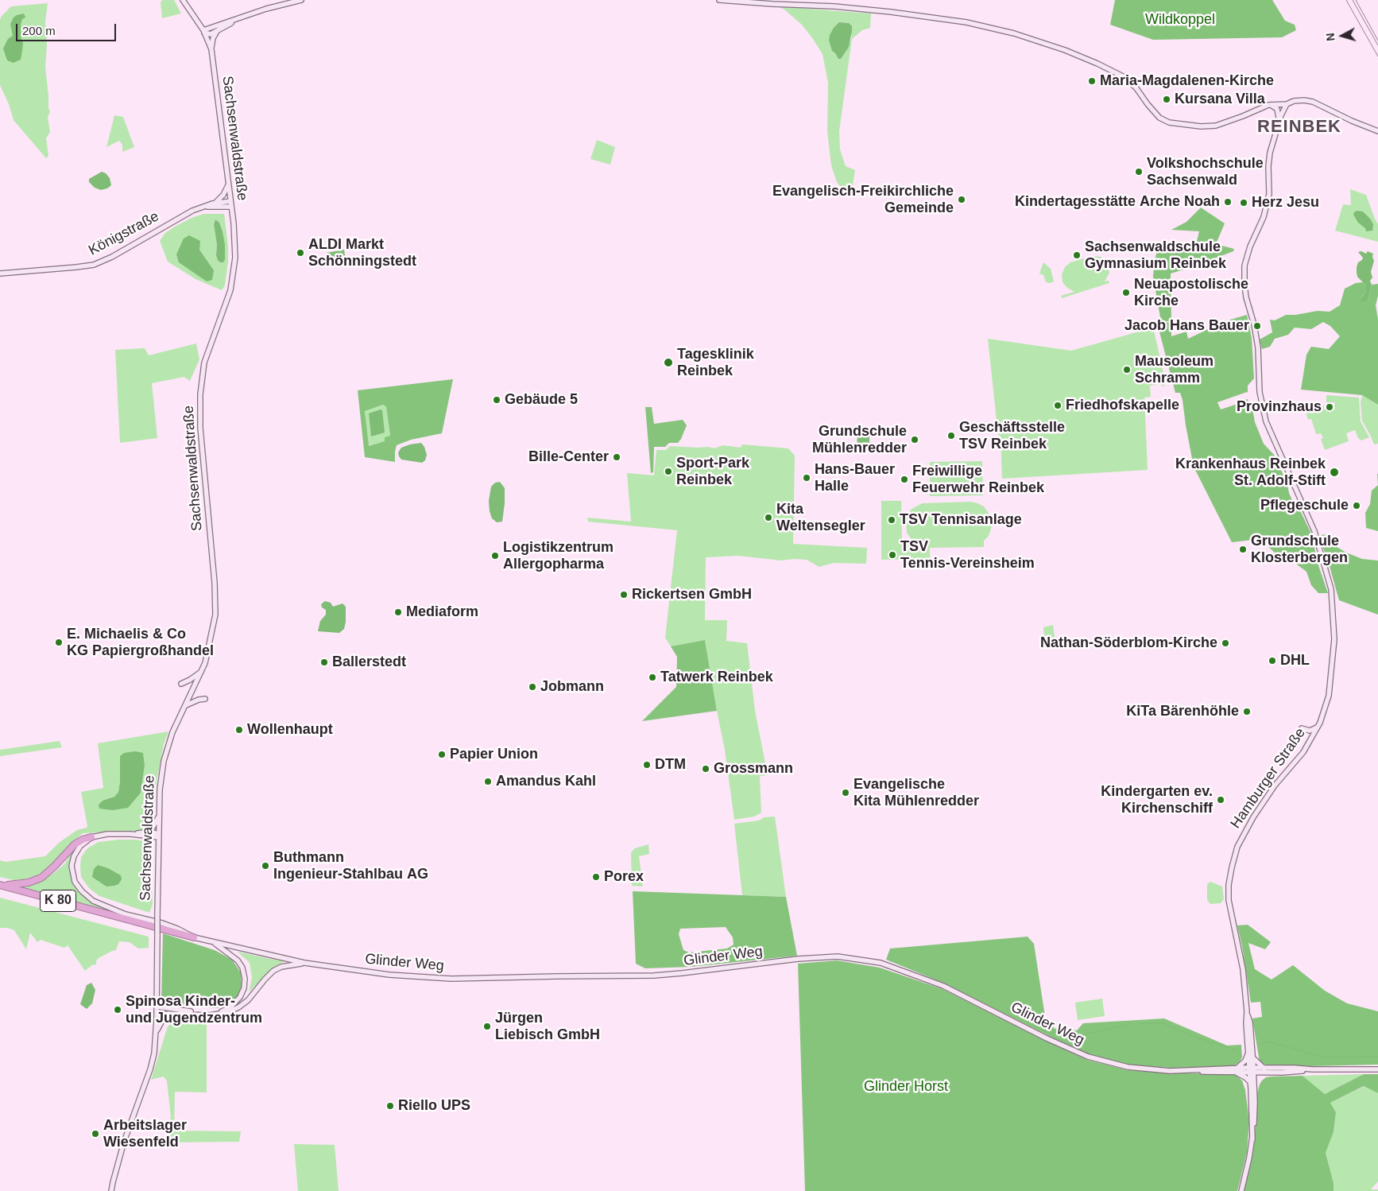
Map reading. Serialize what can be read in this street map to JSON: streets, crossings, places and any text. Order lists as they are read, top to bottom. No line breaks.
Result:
{"streets":{"highway":["K 80"],"main road":["Sachsenwaldstraße","Königstraße","Hamburger Straße","Glinder Weg"]},"crossings":[["Sachsenwaldstraße","Königstraße"],["Hamburger Straße","K 80"],["K 80","Glinder Weg"]],"districts":["REINBEK"],"parks":["Wildkoppel","Glinder Horst"],"places":["Maria-Magdalenen-Kirche","Kursana Villa","Volkshochschule Sachsenwald","Evangelisch-Freikirchliche Gemeinde","Kindertagesstätte Arche Noah","Herz Jesu","ALDI Markt Schönningstedt","Sachsenwaldschule Gymnasium Reinbek","Neuapostolische Kirche","Jacob Hans Bauer","Tagesklinik Reinbek","Mausoleum Schramm","Gebäude 5","Friedhofskapelle","Provinzhaus","Geschäftsstelle TSV Reinbek","Grundschule Mühlenredder","Bille-Center","Sport-Park Reinbek","Krankenhaus Reinbek St. Adolf-Stift","Hans-Bauer Halle","Freiwillige Feuerwehr Reinbek","Pflegeschule","Kita Weltensegler","TSV Tennisanlage","Grundschule Klosterbergen","TSV Tennis-Vereinsheim","Logistikzentrum Allergopharma","Rickertsen GmbH","Mediaform","E. Michaelis & Co KG Papiergroßhandel","Nathan-Söderblom-Kirche","DHL","Ballerstedt","Tatwerk Reinbek","Jobmann","KiTa Bärenhöhle","Wollenhaupt","Papier Union","DTM","Grossmann","Amandus Kahl","Evangelische Kita Mühlenredder","Kindergarten ev. Kirchenschiff","Buthmann Ingenieur-Stahlbau AG","Porex","Spinosa Kinder- und Jugendzentrum","Jürgen Liebisch GmbH","Riello UPS","Arbeitslager Wiesenfeld"],"scale_bar":"200 m","north":"left"}
